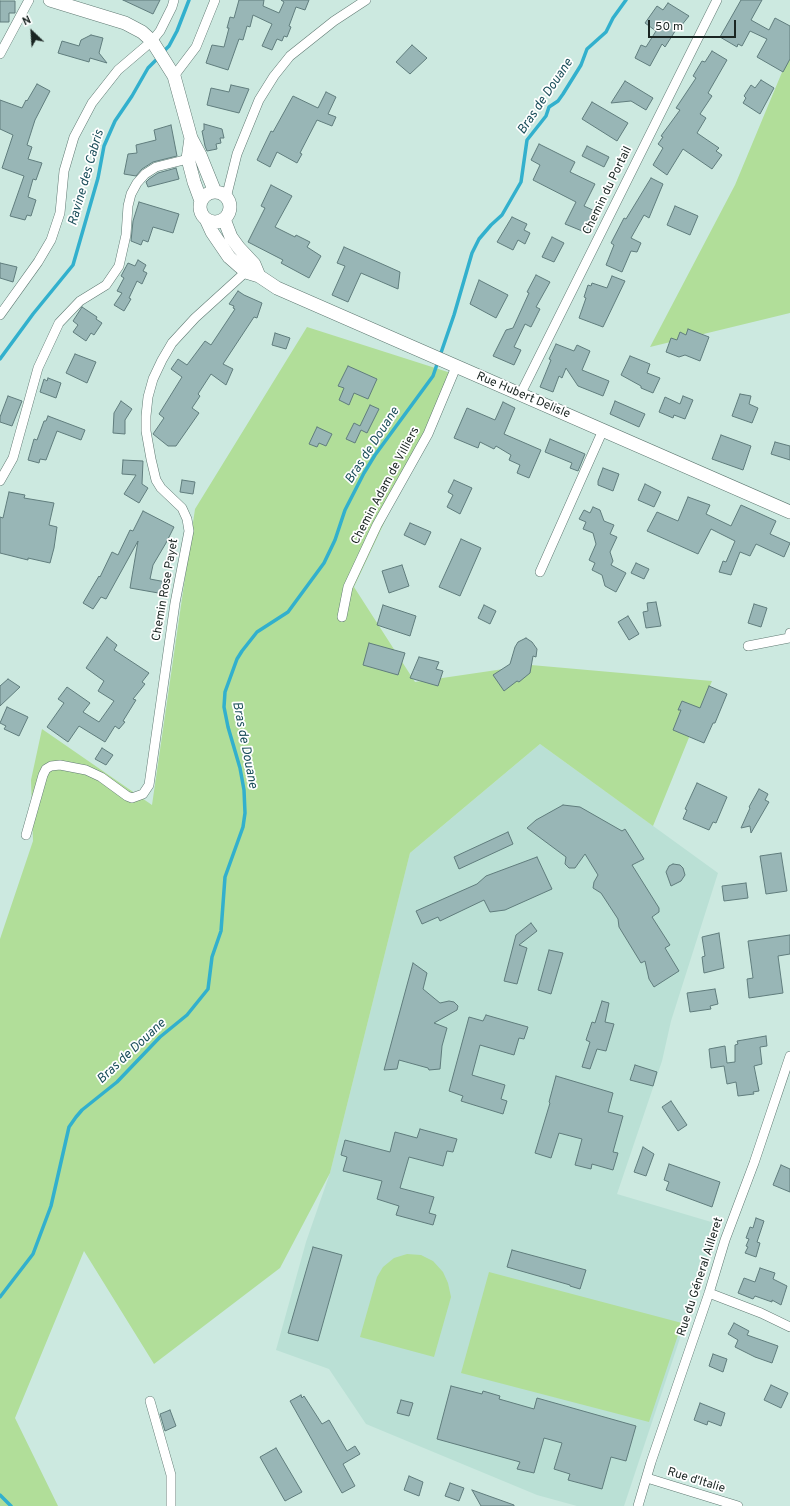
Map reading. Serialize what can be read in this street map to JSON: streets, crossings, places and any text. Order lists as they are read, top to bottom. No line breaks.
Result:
{"streets":{"main road":["Rue Hubert Delisle"],"street":["Chemin du Portail","Chemin Adam de Villiers","Chemin Rose Payet","Rue du Géneral Ailleret","Rue d'Italie"]},"crossings":[["Chemin du Portail","Rue Hubert Delisle"],["Rue Hubert Delisle","Chemin Adam de Villiers"],["Rue Hubert Delisle","Chemin Rose Payet"],["Rue du Géneral Ailleret","Rue d'Italie"]],"water":["Bras de Douane","Ravine des Cabris"],"scale_bar":"50 m","north":"top left"}
